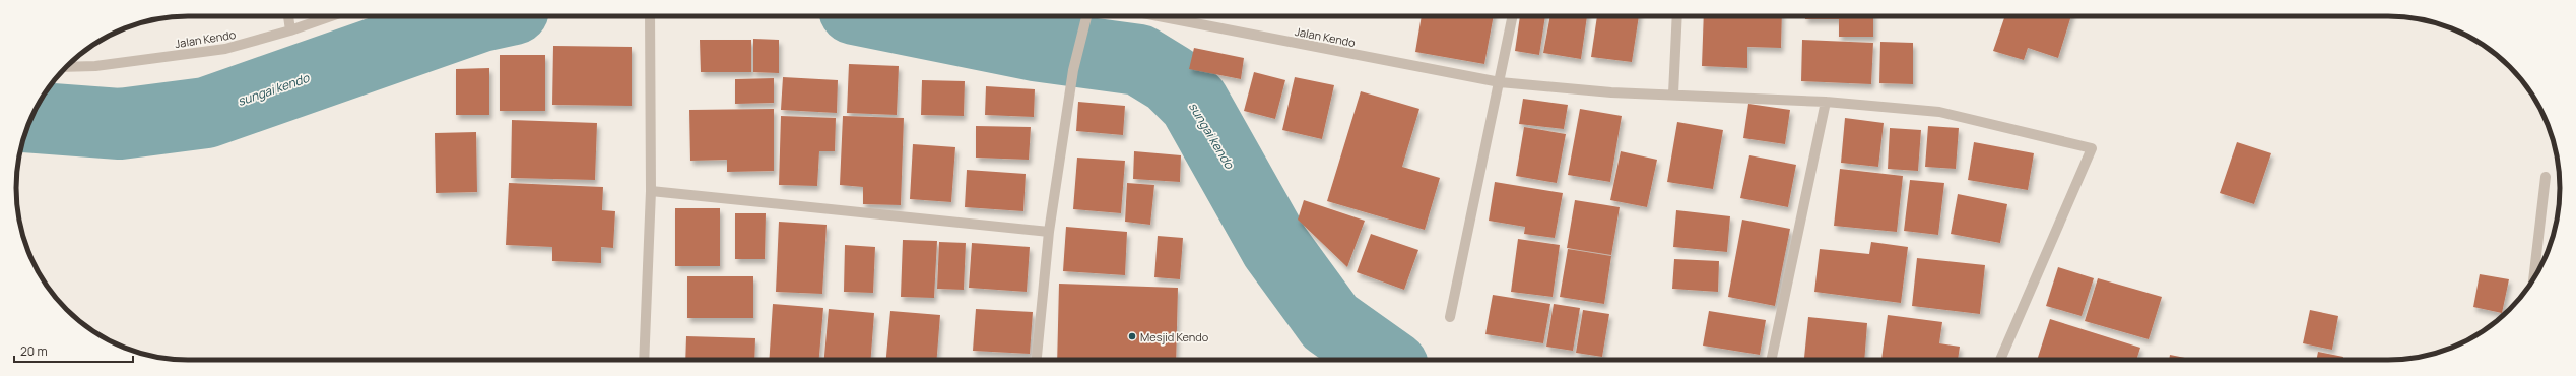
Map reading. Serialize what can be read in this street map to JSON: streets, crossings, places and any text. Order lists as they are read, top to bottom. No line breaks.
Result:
{"streets":{"street":["Jalan Kendo"]},"water":["sungai kendo"],"places":["Mesjid Kendo"],"scale_bar":"20 m"}
